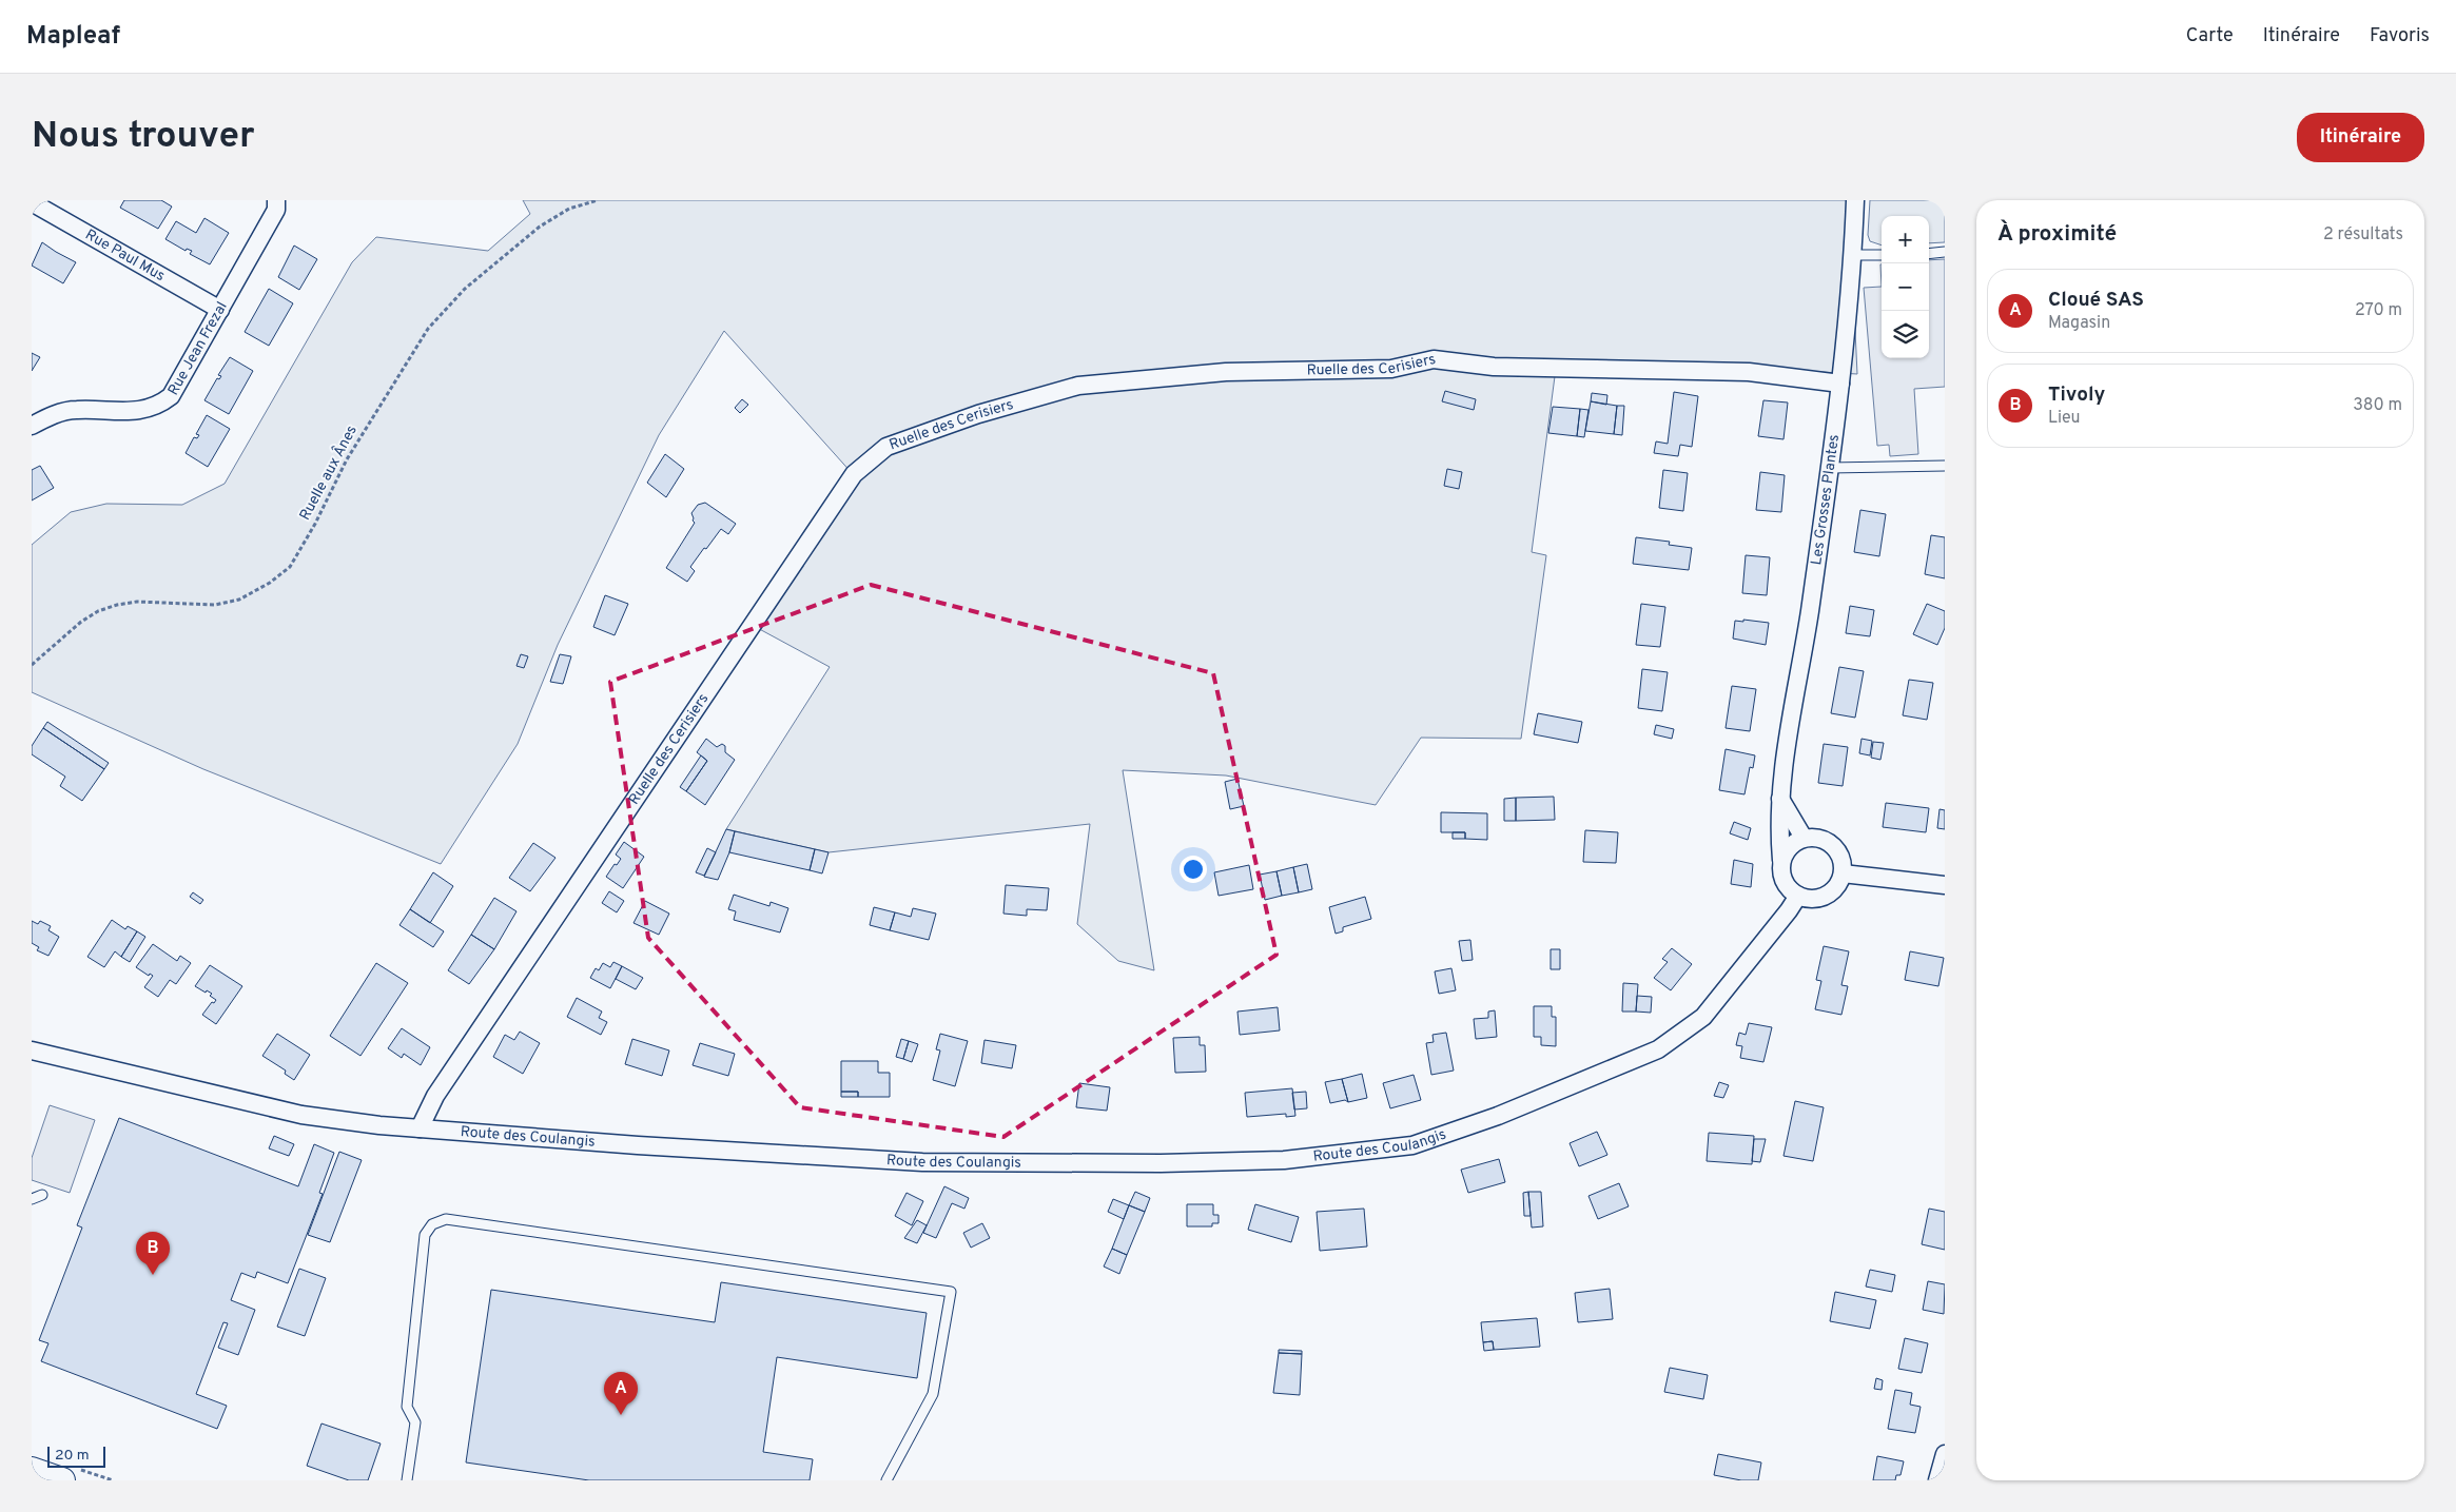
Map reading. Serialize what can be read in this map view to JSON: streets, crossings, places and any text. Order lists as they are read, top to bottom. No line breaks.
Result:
{"streets":{"street":["Rue Paul Mus","Rue Jean Frezal","Ruelle des Cerisiers","Les Grosses Plantes","Route des Coulangis"],"path":["Ruelle aux Ânes"]},"crossings":[["Rue Paul Mus","Rue Jean Frezal"],["Ruelle des Cerisiers","Les Grosses Plantes"],["Ruelle des Cerisiers","Route des Coulangis"],["Les Grosses Plantes","Route des Coulangis"]],"scale_bar":"20 m","page":{"header":"Mapleaf","nav":["Carte","Itinéraire","Favoris"],"buttons":"Itinéraire","title":"Nous trouver","heading":["À proximité","2 résultats"],"map_buttons":["+","−"],"list":[{"mark":"A","name":"Cloué SAS","note":"Magasin","value":"270 m"},{"mark":"B","name":"Tivoly","note":"Lieu","value":"380 m"}],"pins":["B","A"],"scale":"20 m"}}
